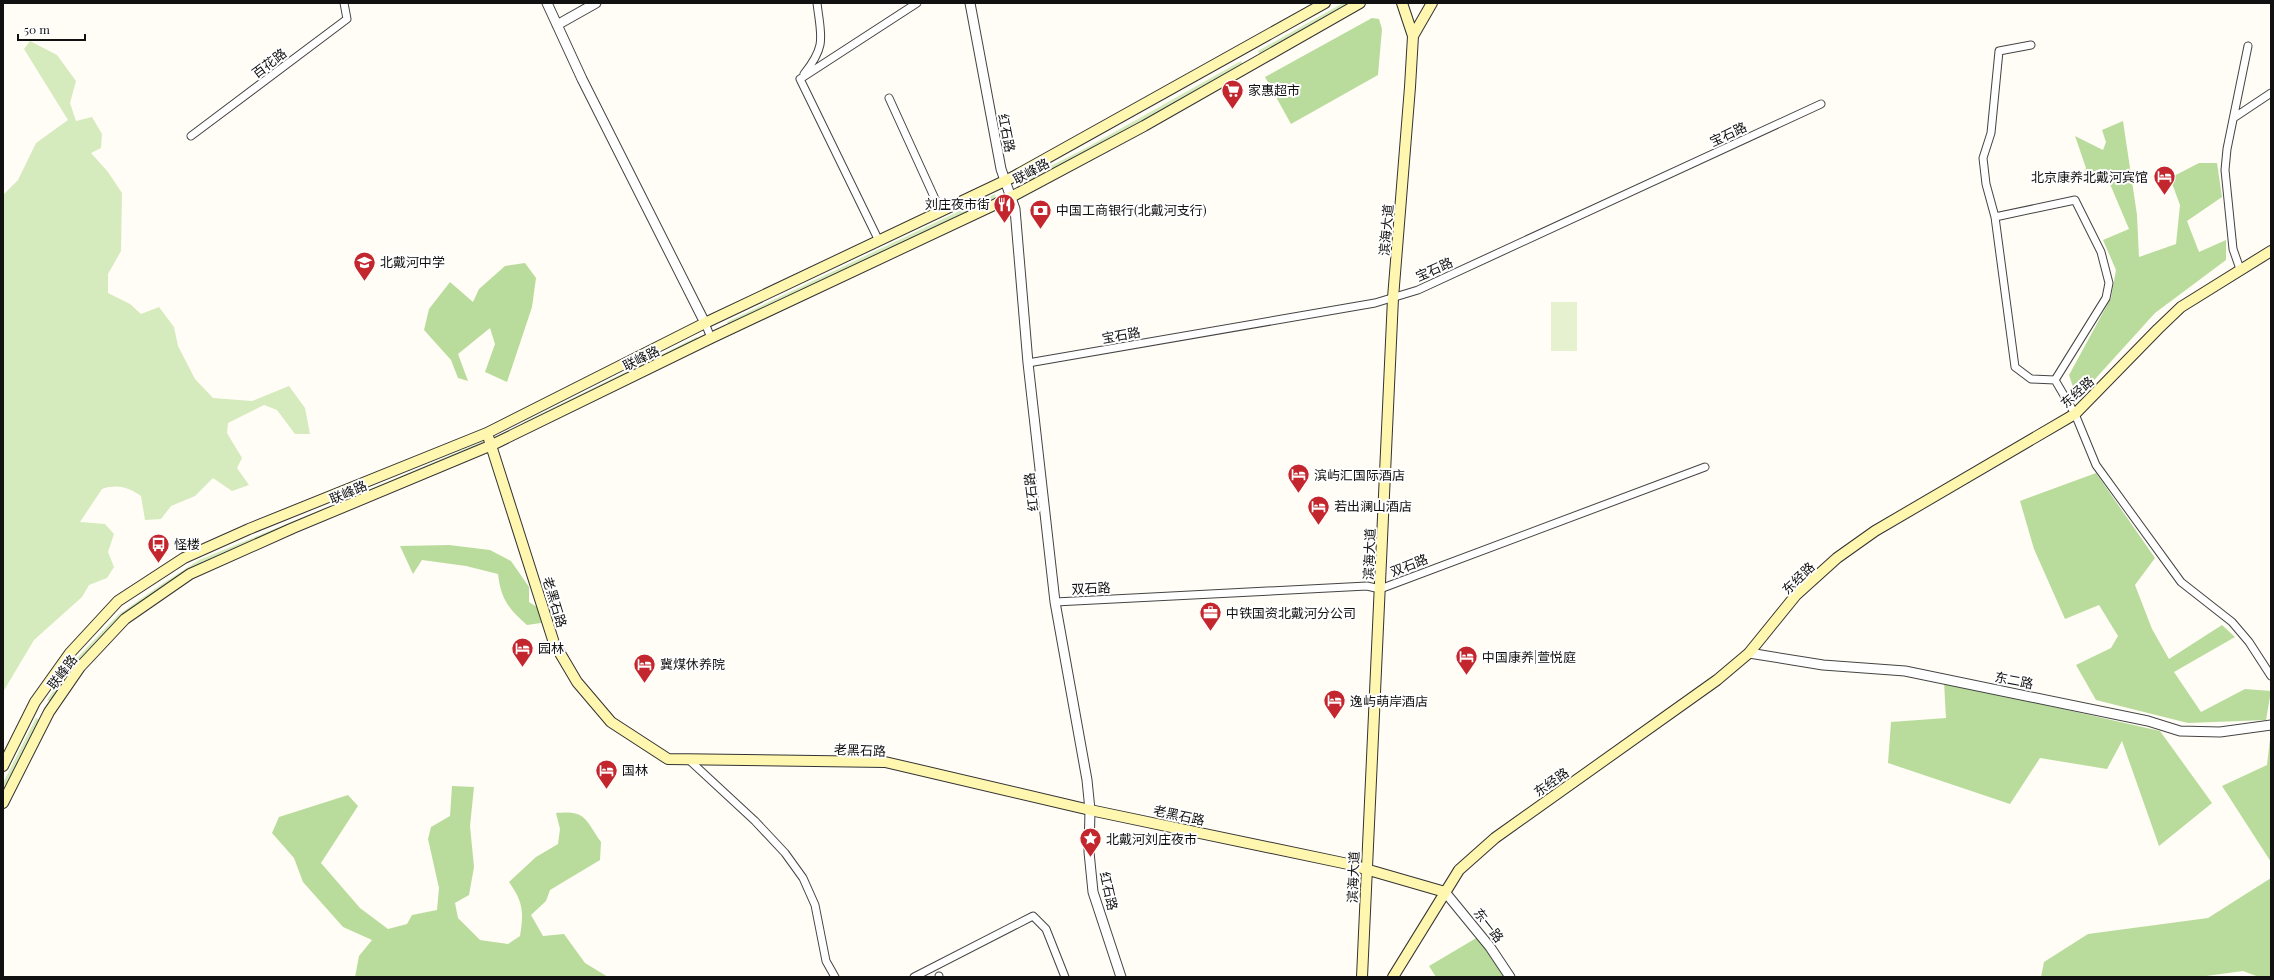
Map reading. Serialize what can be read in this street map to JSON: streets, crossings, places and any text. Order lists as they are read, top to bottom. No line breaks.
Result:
{"streets":{"main road":["联峰路","滨海大道","东经路","老黑石路"],"street":["百花路","红石路","宝石路","双石路","东二路","东一路"]},"crossings":[["红石路","宝石路"],["红石路","联峰路"],["红石路","双石路"],["红石路","老黑石路"],["宝石路","滨海大道"],["联峰路","老黑石路"],["滨海大道","双石路"],["滨海大道","老黑石路"],["东经路","老黑石路"],["东经路","东二路"],["东经路","东一路"],["老黑石路","东一路"]],"places":{"supermarket":["家惠超市"],"hotel":["北京康养北戴河宾馆","滨屿汇国际酒店","若出澜山酒店","园林","中国康养|萱悦庭","冀煤休养院","逸屿萌岸酒店","国林"],"restaurant":["刘庄夜市街"],"bank":["中国工商银行(北戴河支行)"],"school or university":["北戴河中学"],"bus stop":["怪楼"],"office":["中铁国资北戴河分公司"],"place":["北戴河刘庄夜市"]},"scale_bar":"50 m"}
